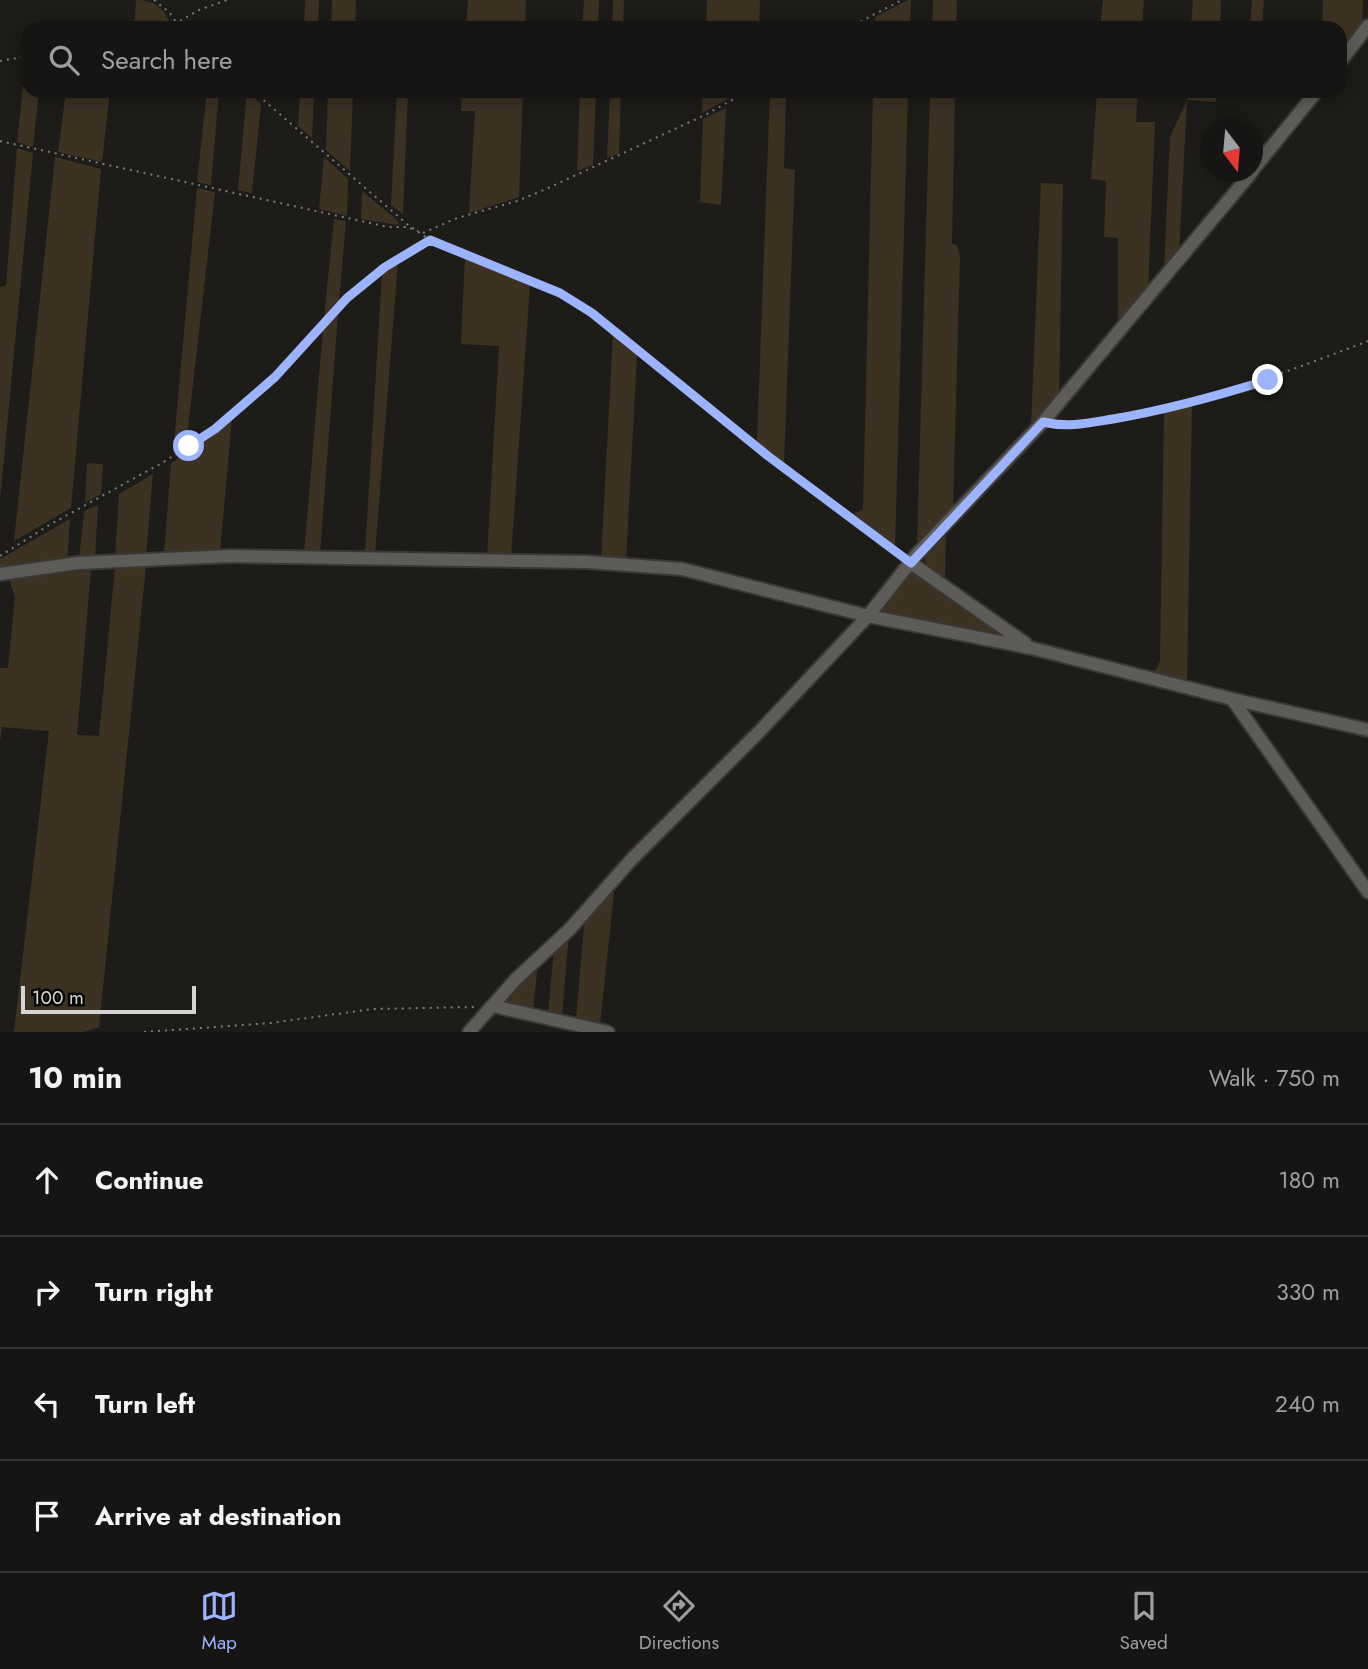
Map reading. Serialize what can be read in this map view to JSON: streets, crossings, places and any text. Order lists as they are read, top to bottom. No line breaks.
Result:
{"scale_bar":"100 m","north":"bottom","page":{"search":"Search here","scale":"100 m","heading":["10 min","Walk · 750 m"],"list":[["Continue","180 m"],["Turn right","330 m"],["Turn left","240 m"],"Arrive at destination"],"nav":["Map","Directions","Saved"]}}
